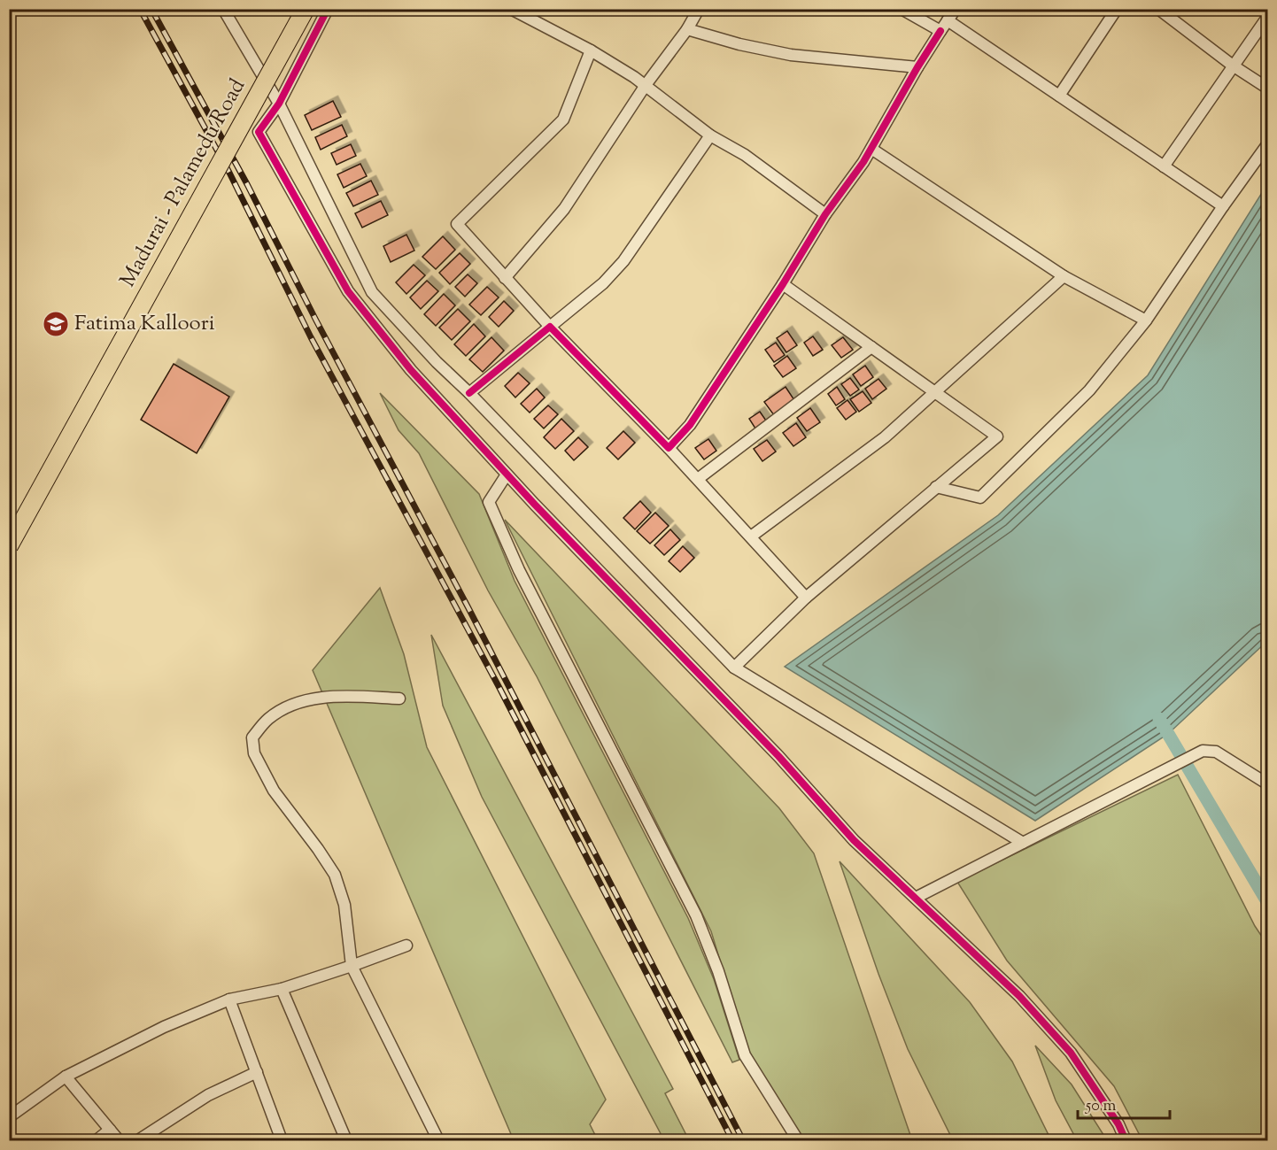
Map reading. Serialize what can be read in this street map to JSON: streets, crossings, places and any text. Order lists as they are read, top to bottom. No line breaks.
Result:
{"streets":{"main road":["Madurai - Palamedu Road"]},"places":{"school or university":["Fatima Kalloori"]},"scale_bar":"50 m"}
